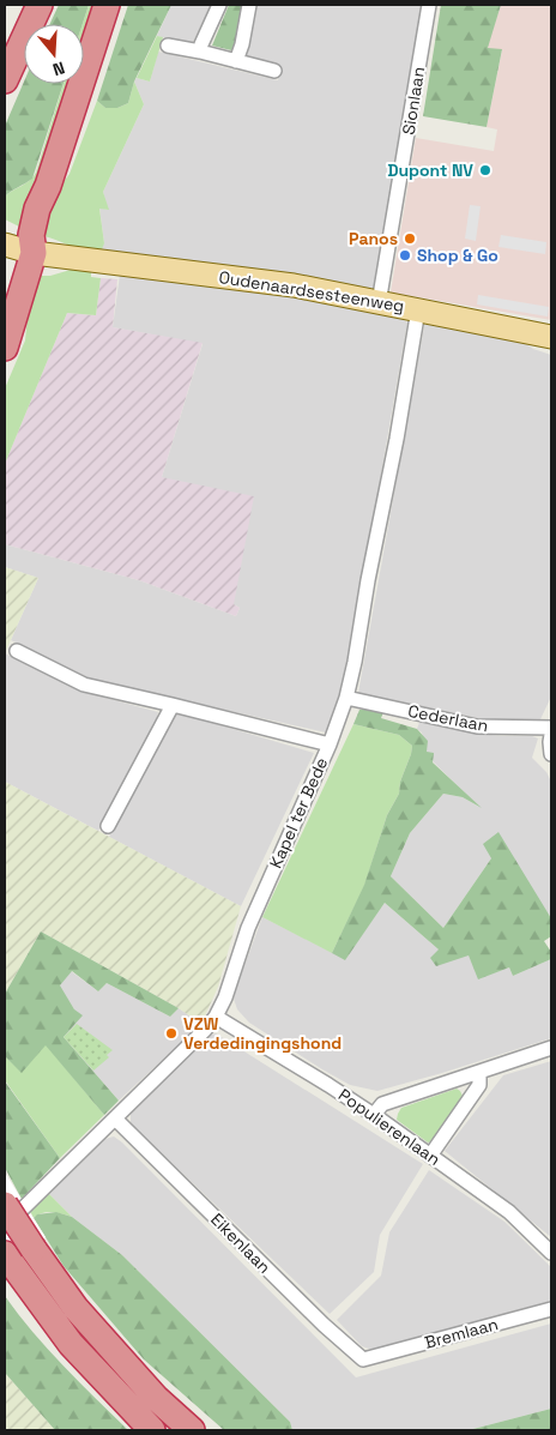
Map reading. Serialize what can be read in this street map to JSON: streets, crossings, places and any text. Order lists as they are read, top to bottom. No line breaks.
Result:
{"streets":{"main road":["Oudenaardsesteenweg"],"street":["Sionlaan","Cederlaan","Kapel ter Bede","Populierenlaan","Eikenlaan","Bremlaan"]},"crossings":[["Sionlaan","Oudenaardsesteenweg"],["Oudenaardsesteenweg","Kapel ter Bede"],["Cederlaan","Kapel ter Bede"],["Kapel ter Bede","Populierenlaan"],["Kapel ter Bede","Eikenlaan"],["Eikenlaan","Bremlaan"]],"places":["Dupont NV","Panos","Shop & Go","VZW Verdedingingshond"],"north":"bottom"}
